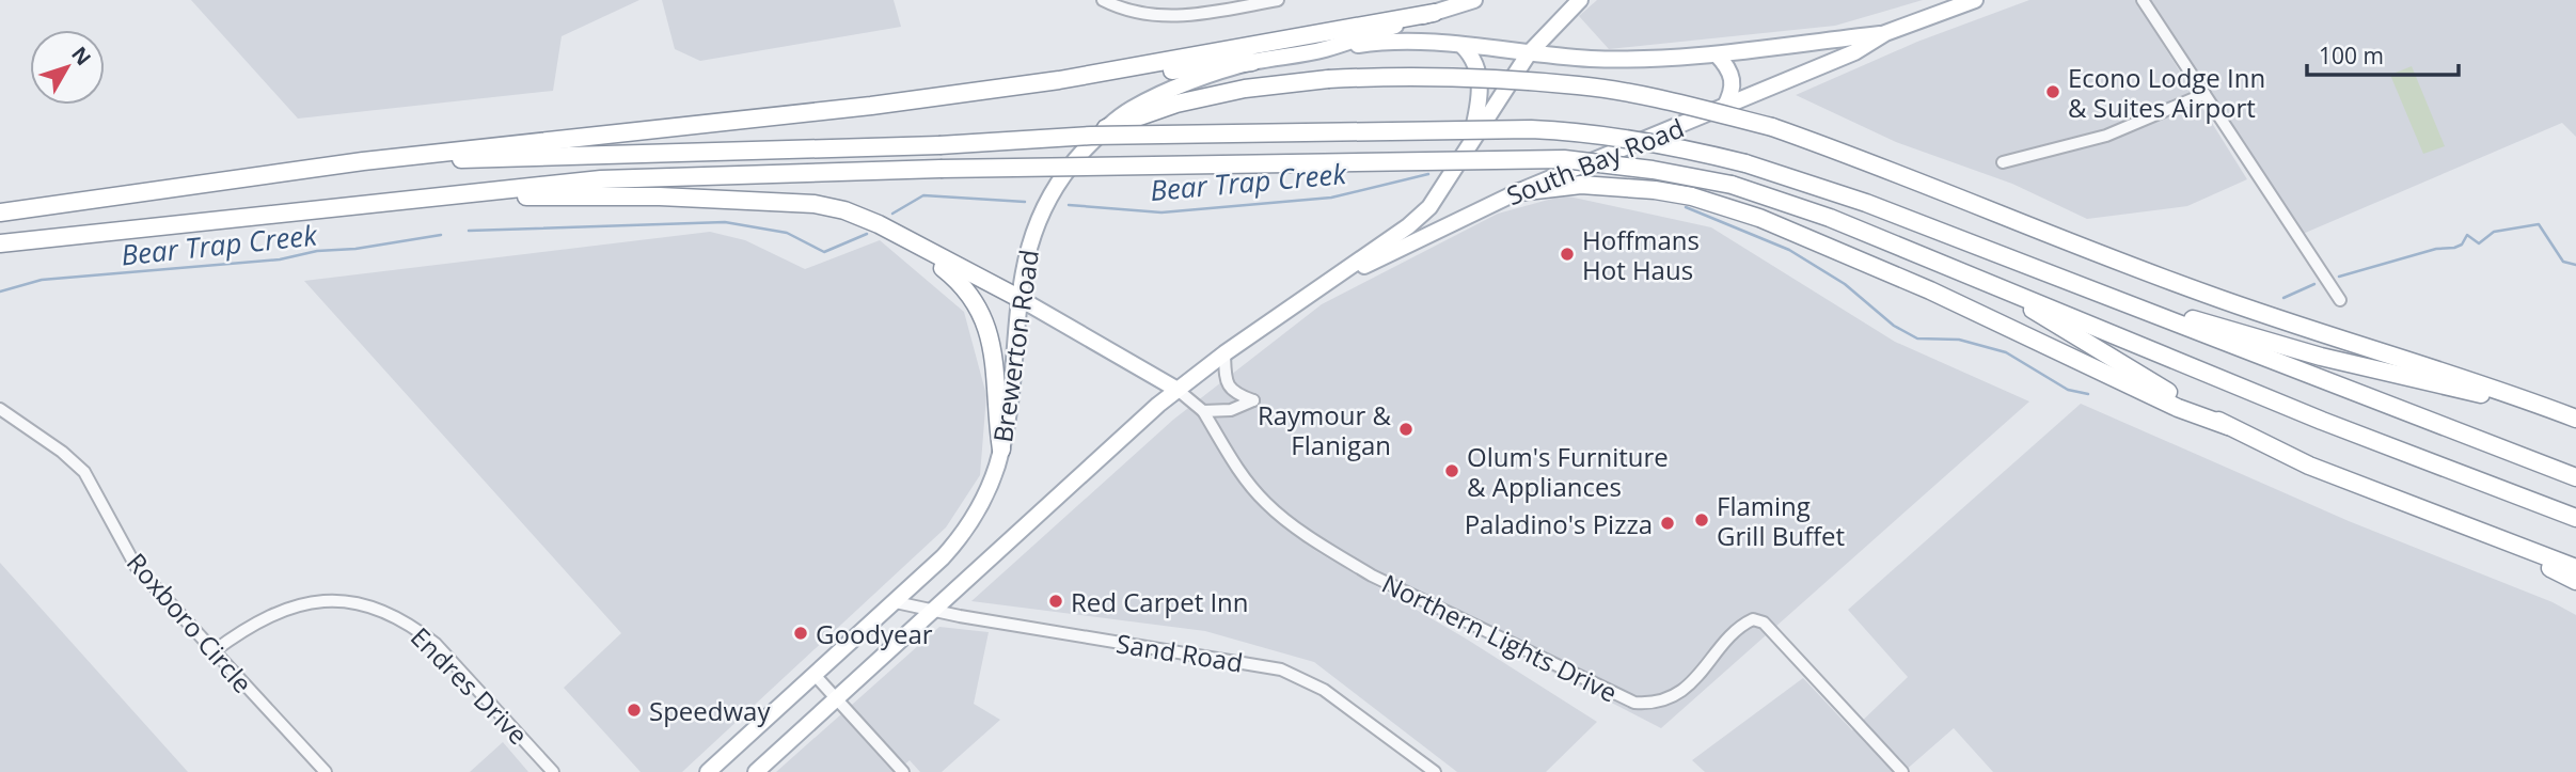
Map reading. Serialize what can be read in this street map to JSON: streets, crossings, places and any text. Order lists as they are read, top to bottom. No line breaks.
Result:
{"streets":{"main road":["South Bay Road","Brewerton Road"],"street":["Roxboro Circle","Northern Lights Drive","Sand Road","Endres Drive"]},"crossings":[["South Bay Road","Brewerton Road"],["Brewerton Road","Sand Road"],["Roxboro Circle","Endres Drive"]],"water":["Bear Trap Creek"],"places":["Econo Lodge Inn & Suites Airport","Hoffmans Hot Haus","Raymour & Flanigan","Olum's Furniture & Appliances","Flaming Grill Buffet","Paladino's Pizza","Red Carpet Inn","Goodyear","Speedway"],"scale_bar":"100 m","north":"top right"}
